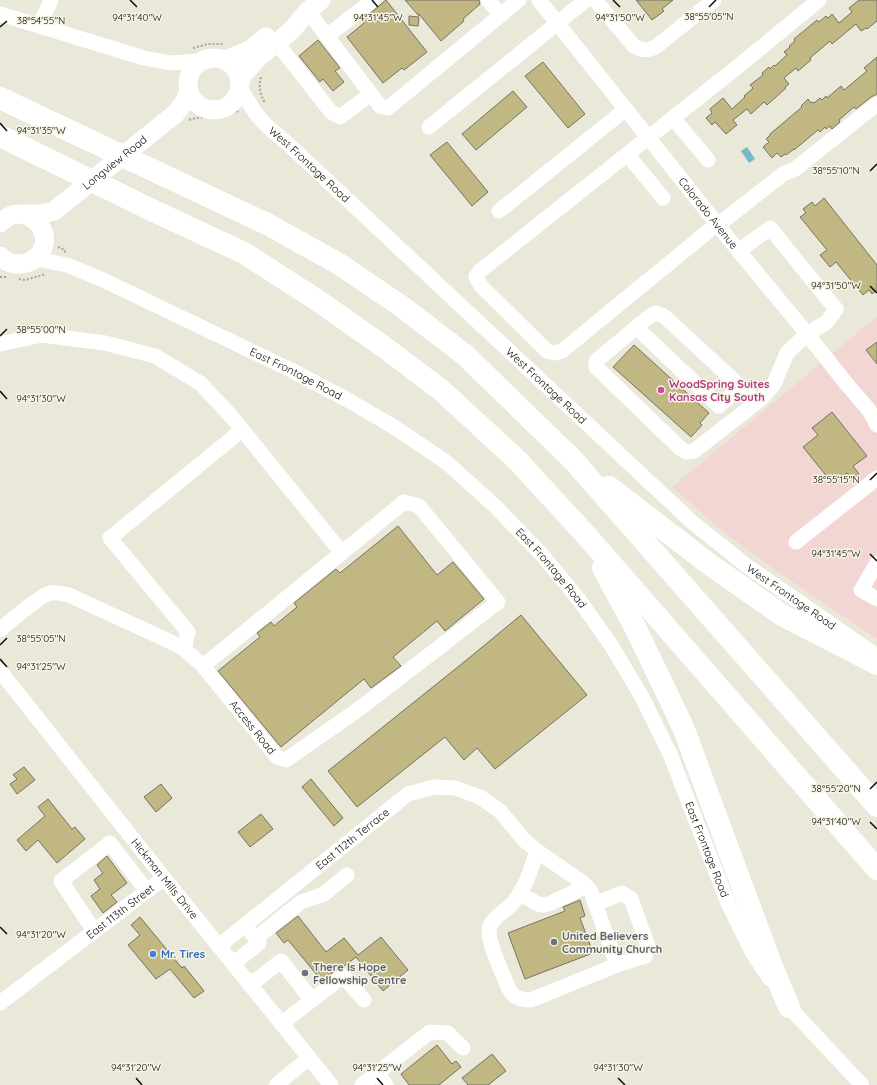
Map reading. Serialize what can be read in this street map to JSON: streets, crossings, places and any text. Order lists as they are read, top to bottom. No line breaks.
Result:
{"streets":{"main road":["Longview Road"],"street":["West Frontage Road","Colorado Avenue","East Frontage Road","Access Road","East 112th Terrace","Hickman Mills Drive","East 113th Street"]},"crossings":[["Longview Road","West Frontage Road"],["Longview Road","East Frontage Road"],["East 112th Terrace","Hickman Mills Drive"],["Hickman Mills Drive","East 113th Street"]],"places":["WoodSpring Suites Kansas City South","United Believers Community Church","Mr. Tires","There Is Hope Fellowship Centre"],"coordinates":["38°55'05\"N","94°31'40\"W","94°31'45\"W","94°31'50\"W","38°54'55\"N","94°31'35\"W","38°55'10\"N","38°55'00\"N","94°31'30\"W","38°55'15\"N","94°31'25\"W","38°55'20\"N","94°31'20\"W"]}
